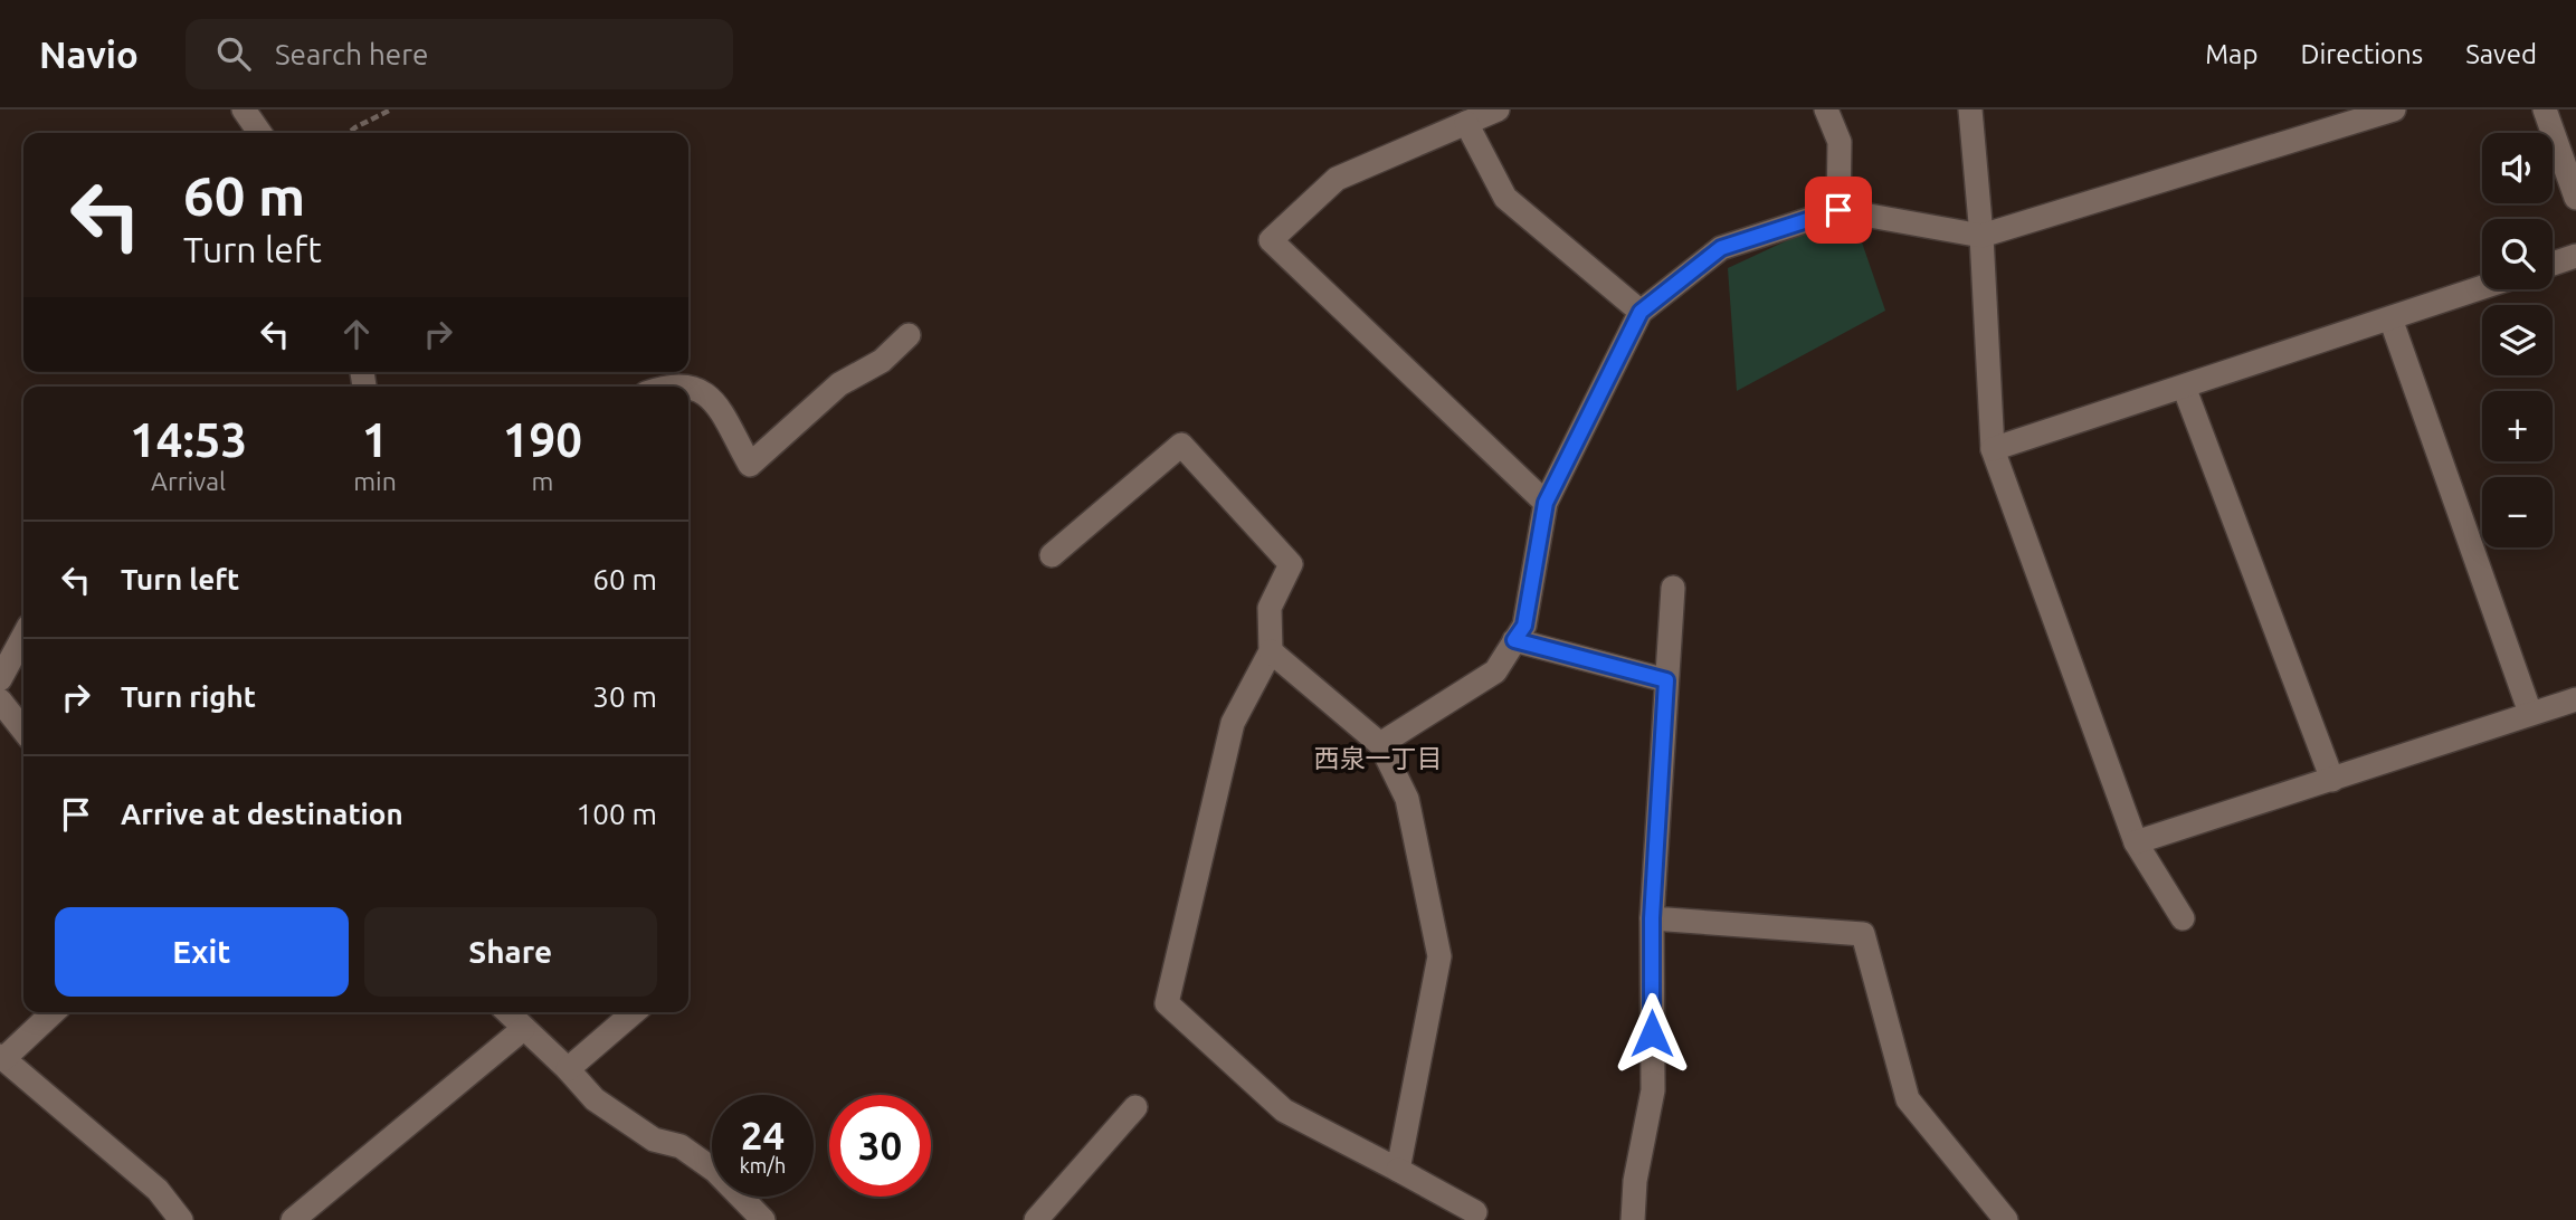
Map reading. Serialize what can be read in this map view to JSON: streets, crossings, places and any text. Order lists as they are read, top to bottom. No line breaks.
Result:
{"districts":["西泉一丁目"],"page":{"header":"Navio","search":"Search here","nav":["Map","Directions","Saved"],"map_buttons":["+","−"],"turn":["60 m","Turn left"],"eta":["14:53","Arrival","1","min","190","m"],"list":[{"name":"Turn left","value":"60 m"},{"name":"Turn right","value":"30 m"},{"name":"Arrive at destination","value":"100 m"}],"buttons":["Exit","Share"],"speed":"24 km/h","limit":"30"}}
